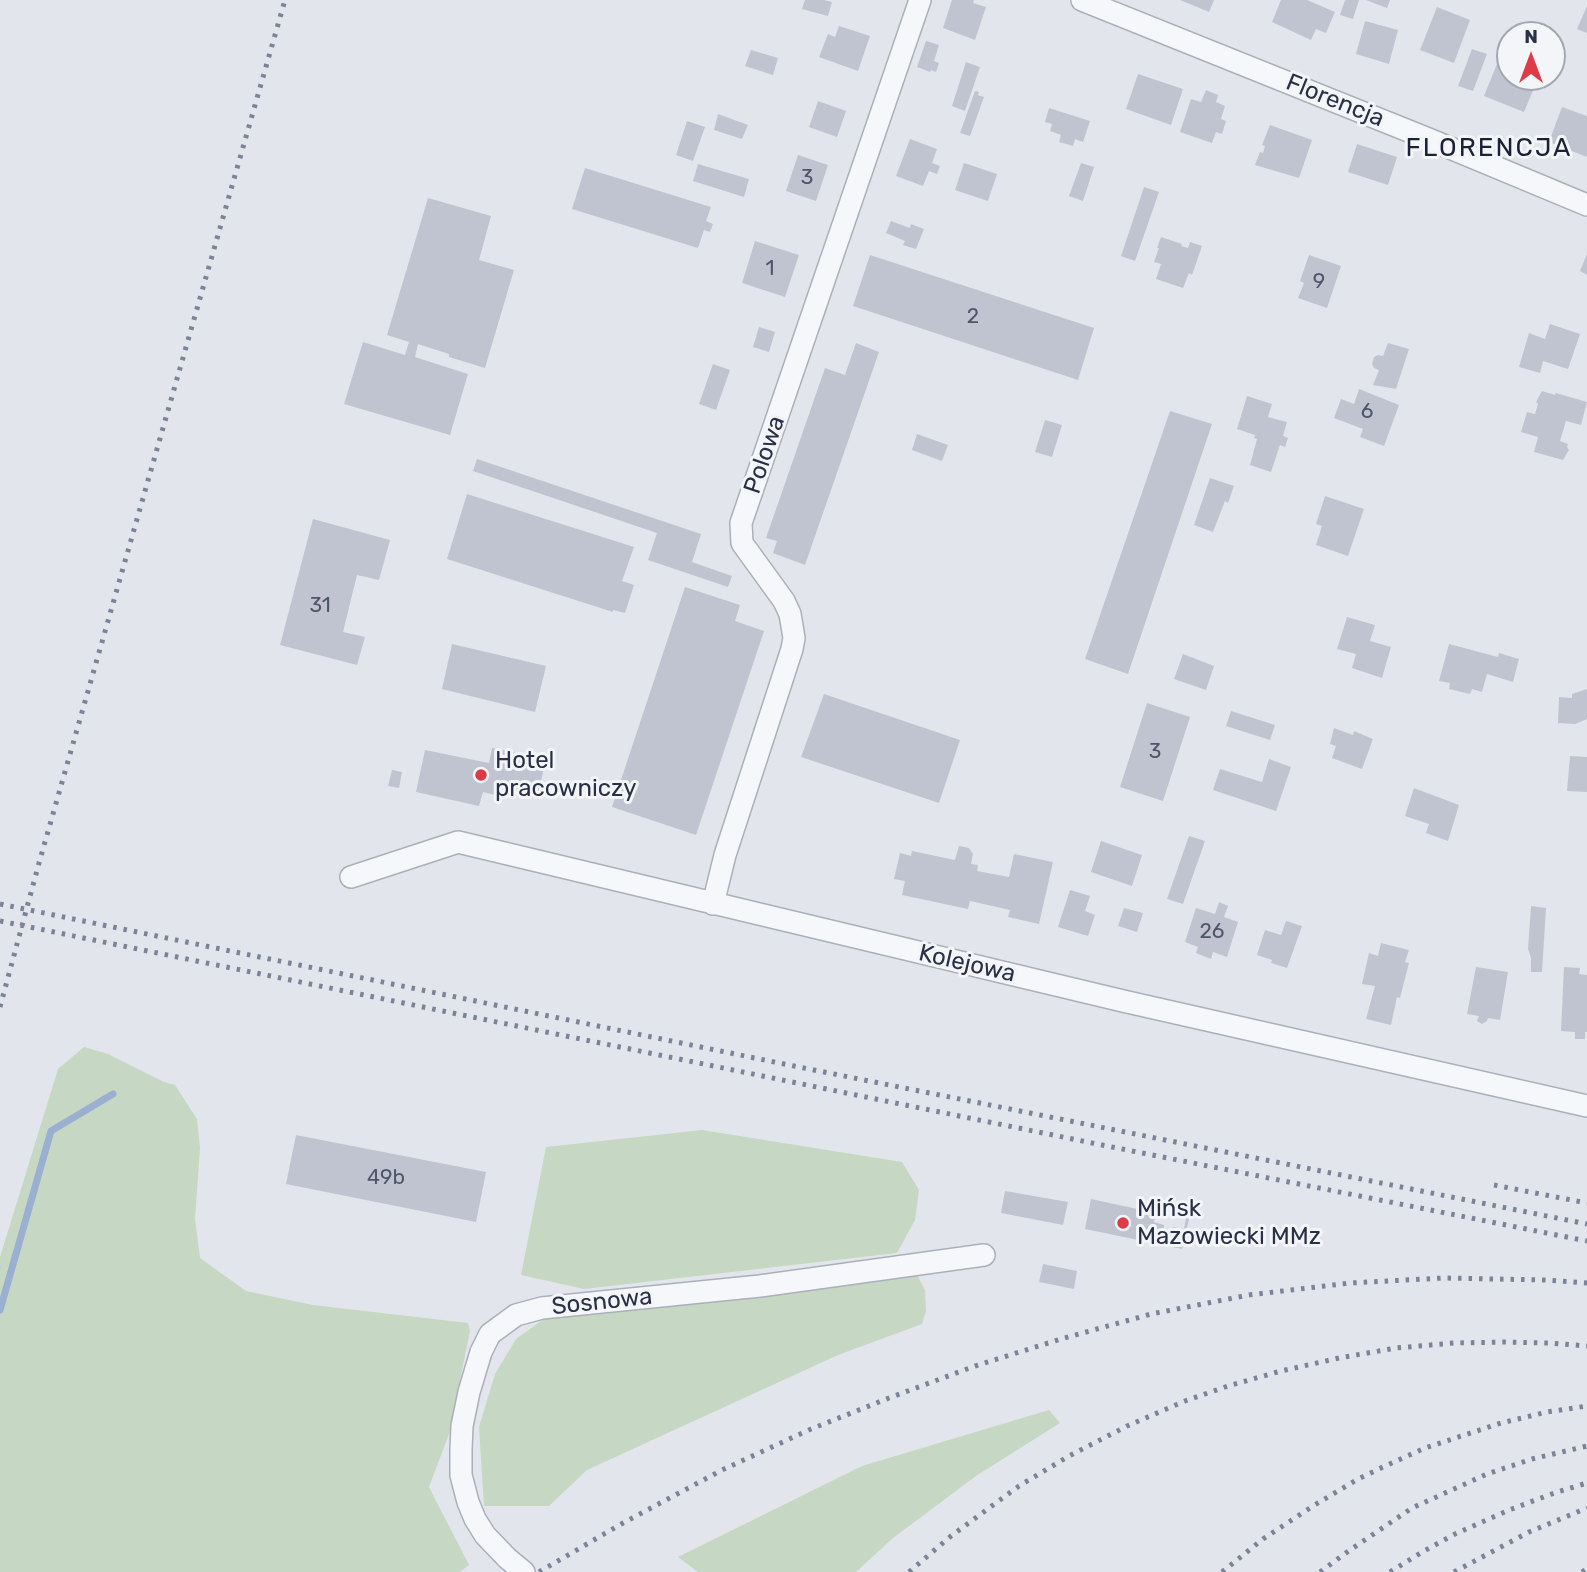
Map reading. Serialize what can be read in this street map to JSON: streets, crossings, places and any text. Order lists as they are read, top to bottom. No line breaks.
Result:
{"streets":{"street":["Florencja","Polowa","Kolejowa","Sosnowa"]},"crossings":[["Polowa","Kolejowa"]],"districts":["FLORENCJA"],"places":["Hotel pracowniczy","Mińsk Mazowiecki MMz"],"house_numbers":["3","1","9","2","6","31","3","26","49b"],"north":"top"}
